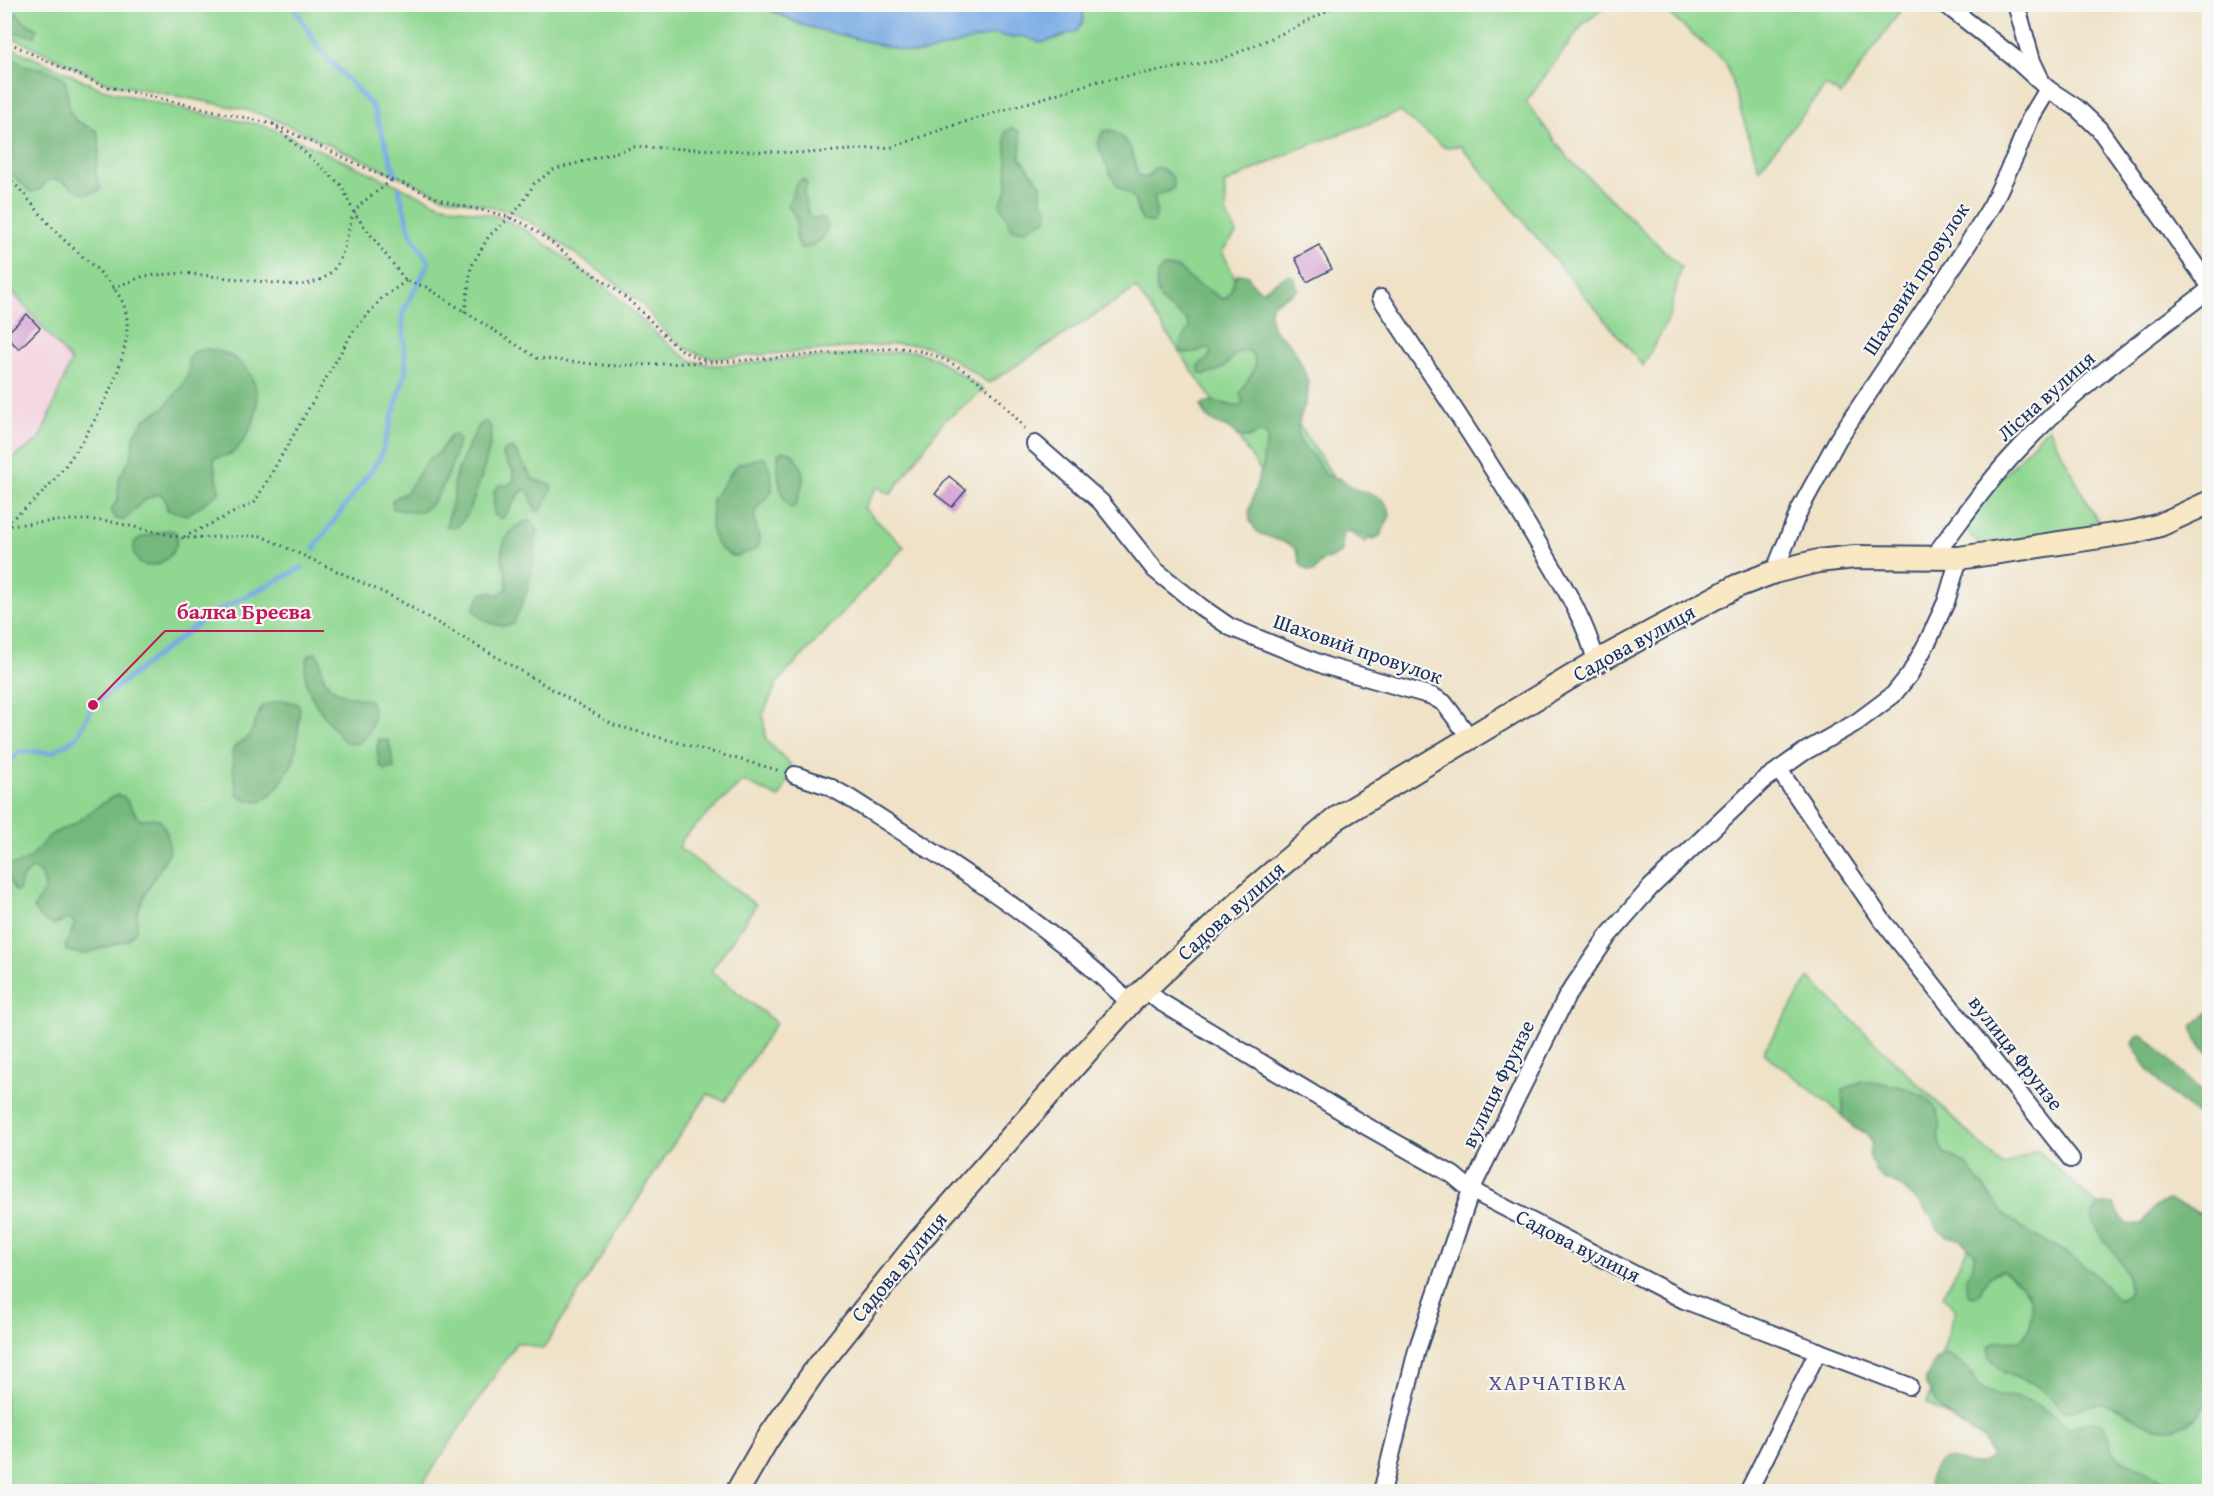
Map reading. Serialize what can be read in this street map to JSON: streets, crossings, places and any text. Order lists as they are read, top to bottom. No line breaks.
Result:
{"streets":{"street":["Шаховий провулок","Лісна вулиця","Садова вулиця","вулиця Фрунзе"]},"crossings":[["Шаховий провулок","Садова вулиця"],["Лісна вулиця","Садова вулиця"],["Садова вулиця","вулиця Фрунзе"]],"districts":["ХАРЧАТІВКА"],"places":["балка Бреєва"]}
